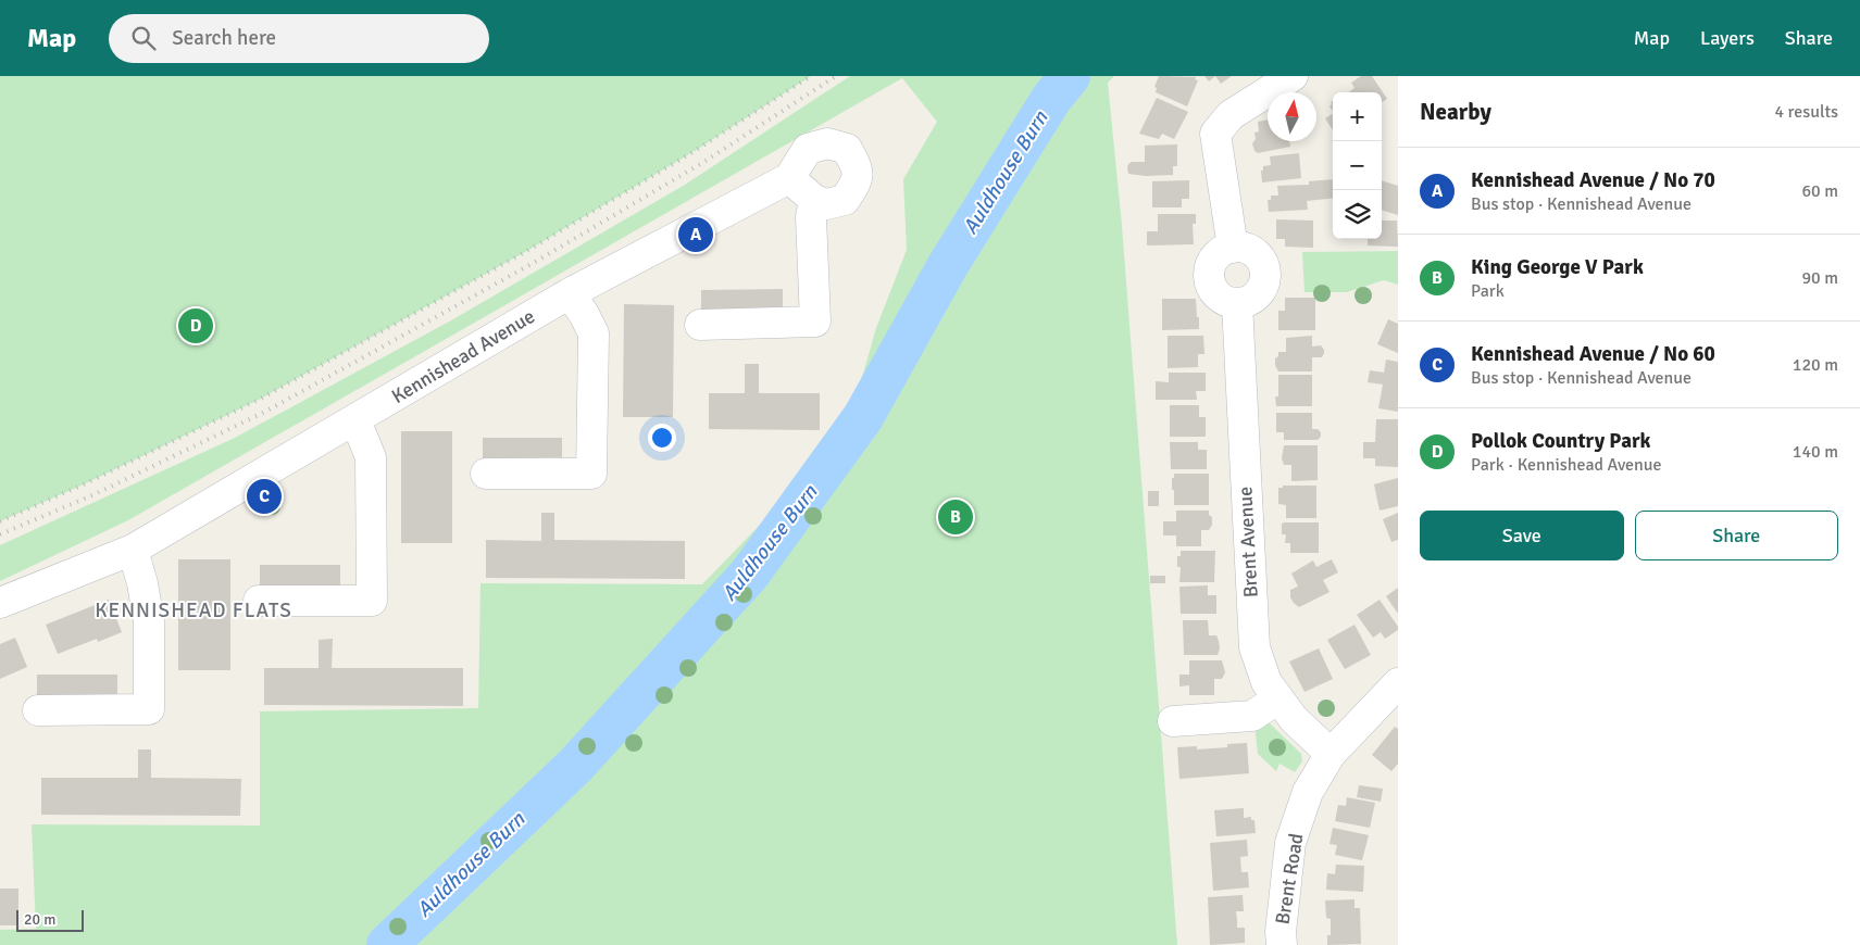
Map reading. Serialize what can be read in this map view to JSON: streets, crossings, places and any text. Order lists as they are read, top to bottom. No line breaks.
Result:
{"streets":{"street":["Kennishead Avenue","Brent Avenue","Brent Road"]},"crossings":[["Brent Avenue","Brent Road"]],"districts":["KENNISHEAD FLATS"],"water":["Auldhouse Burn"],"scale_bar":"20 m","north":"top","page":{"header":"Map","search":"Search here","nav":["Map","Layers","Share"],"heading":["Nearby","4 results"],"map_buttons":["+","−"],"list":[{"mark":"A","name":"Kennishead Avenue / No 70","note":"Bus stop · Kennishead Avenue","value":"60 m"},{"mark":"B","name":"King George V Park","note":"Park","value":"90 m"},{"mark":"C","name":"Kennishead Avenue / No 60","note":"Bus stop · Kennishead Avenue","value":"120 m"},{"mark":"D","name":"Pollok Country Park","note":"Park · Kennishead Avenue","value":"140 m"}],"pins":["A","D","C","B"],"buttons":["Save","Share"],"scale":"20 m"}}
